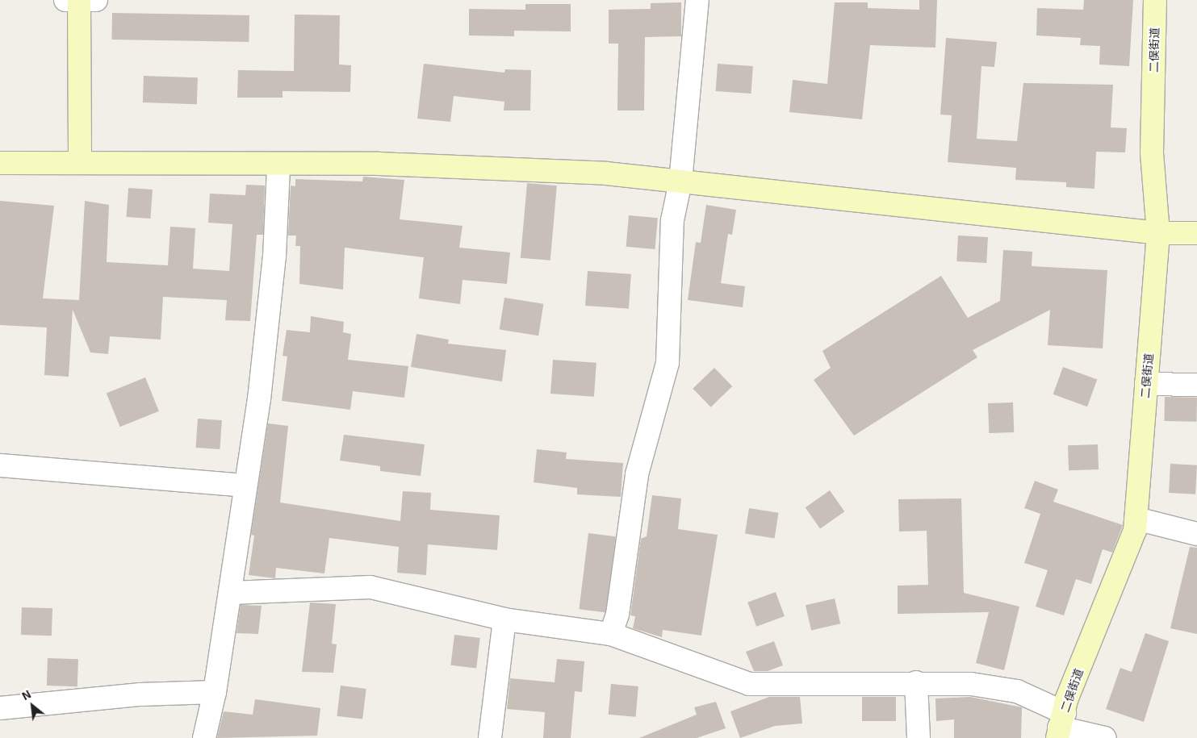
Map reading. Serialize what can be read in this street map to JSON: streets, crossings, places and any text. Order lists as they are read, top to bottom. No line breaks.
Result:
{"streets":{"street":["二俣街道"]},"north":"top left"}
